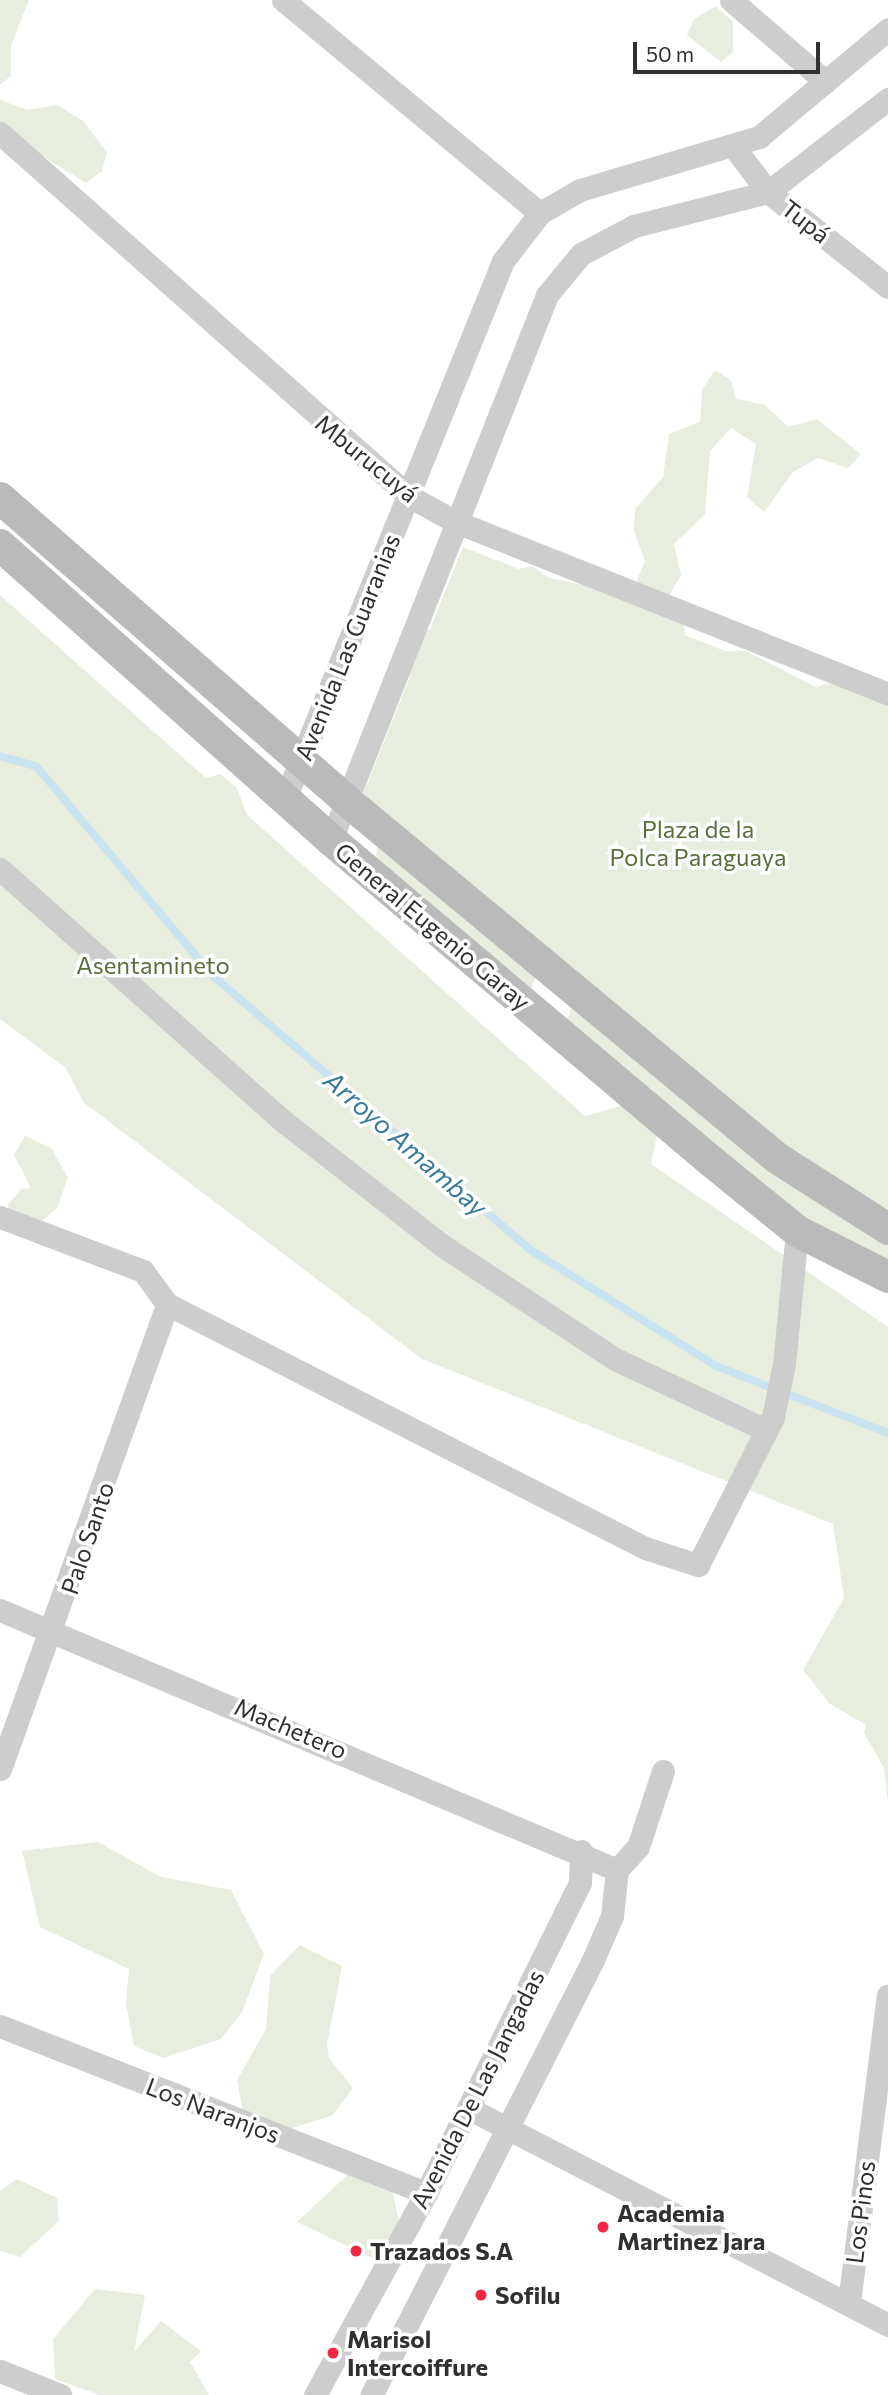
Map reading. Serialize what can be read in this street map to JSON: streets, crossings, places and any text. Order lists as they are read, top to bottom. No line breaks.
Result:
{"streets":{"street":["Tupá","Mburucuyá","Avenida Las Guaranias","General Eugenio Garay","Palo Santo","Machetero","Avenida De Las Jangadas","Los Naranjos","Los Pinos"]},"crossings":[["Tupá","Avenida Las Guaranias"],["Mburucuyá","Avenida Las Guaranias"],["Avenida Las Guaranias","General Eugenio Garay"],["Palo Santo","Machetero"],["Machetero","Avenida De Las Jangadas"],["Avenida De Las Jangadas","Los Naranjos"]],"water":["Arroyo Amambay"],"parks":["Plaza de la Polca Paraguaya","Asentamineto"],"places":["Academia Martinez Jara","Trazados S.A","Sofilu","Marisol Intercoiffure"],"scale_bar":"50 m"}
